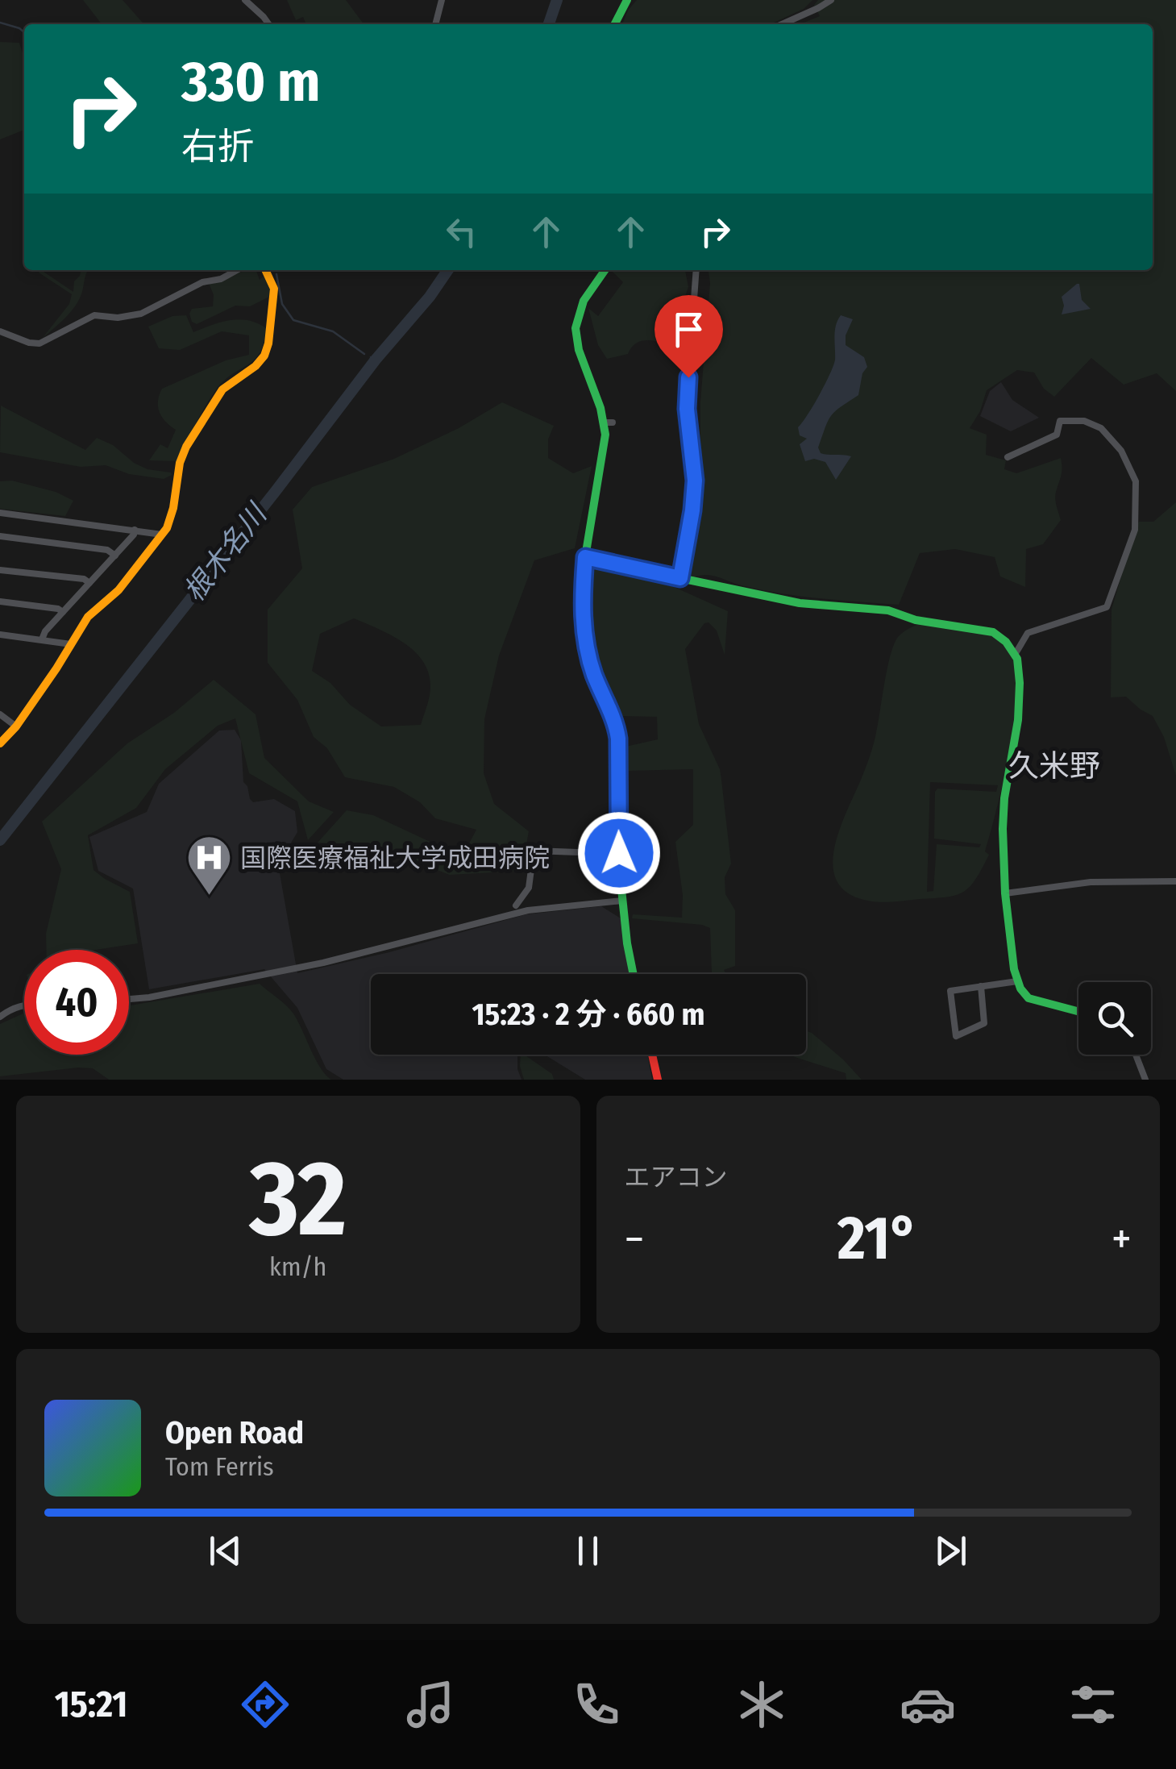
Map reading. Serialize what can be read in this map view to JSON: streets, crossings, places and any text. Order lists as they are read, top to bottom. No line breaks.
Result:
{"districts":["久米野"],"water":["根木名川"],"places":{"hospital":["国際医療福祉大学成田病院"]},"page":{"turn":["330 m","右折"],"limit":"40","trip":"15:23 · 2 分 · 660 m","tile":[["32","km/h"],"エアコン"],"heat":["−","21°","+"],"song":["Open Road","Tom Ferris"],"tabs":"15:21"}}
